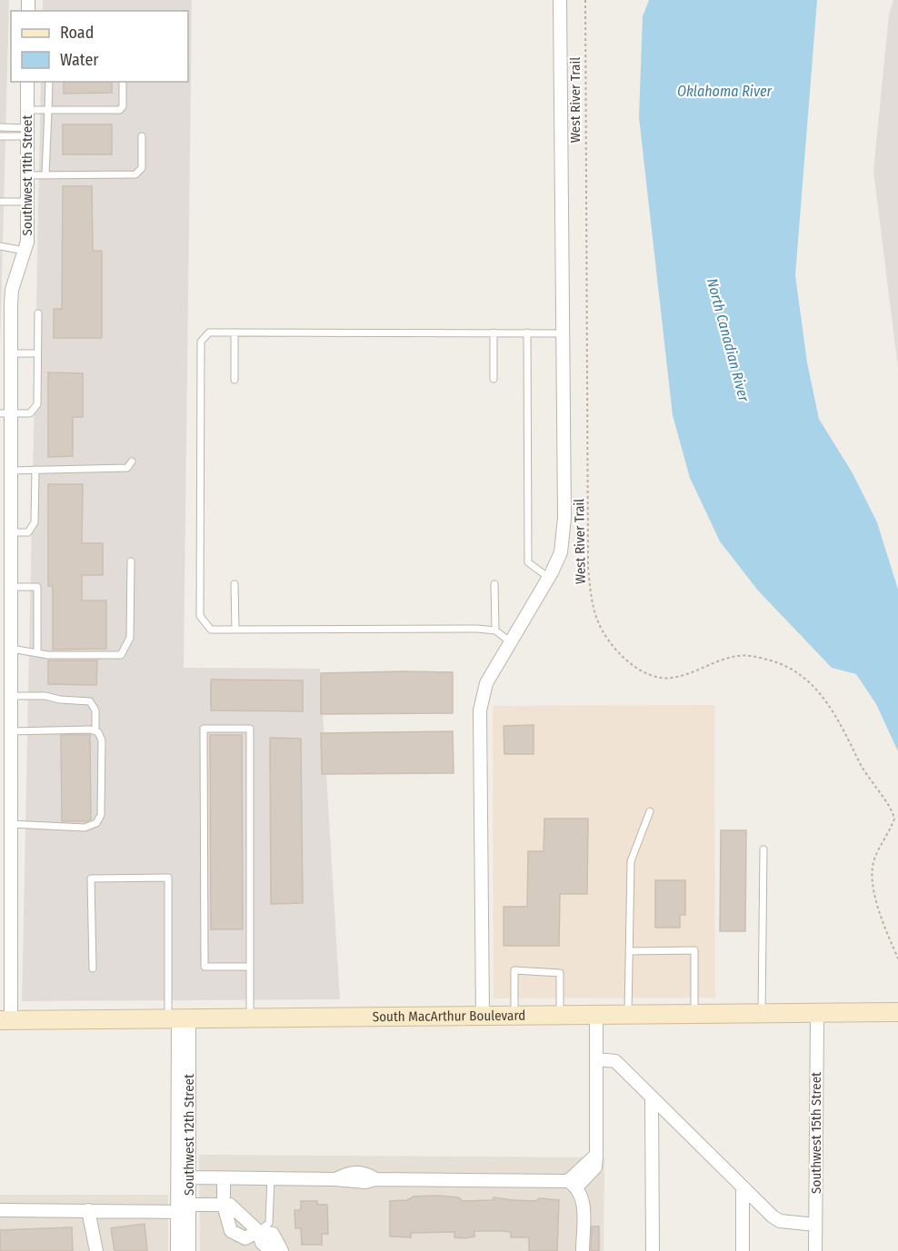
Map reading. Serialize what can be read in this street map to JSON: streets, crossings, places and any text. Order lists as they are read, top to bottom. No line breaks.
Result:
{"streets":{"main road":["South MacArthur Boulevard"],"street":["Southwest 11th Street","Southwest 15th Street","Southwest 12th Street"],"path":["West River Trail"]},"crossings":[["Southwest 11th Street","South MacArthur Boulevard"],["South MacArthur Boulevard","Southwest 15th Street"],["South MacArthur Boulevard","Southwest 12th Street"]],"water":["Oklahoma River","North Canadian River"],"legend":["Road","Water"]}
